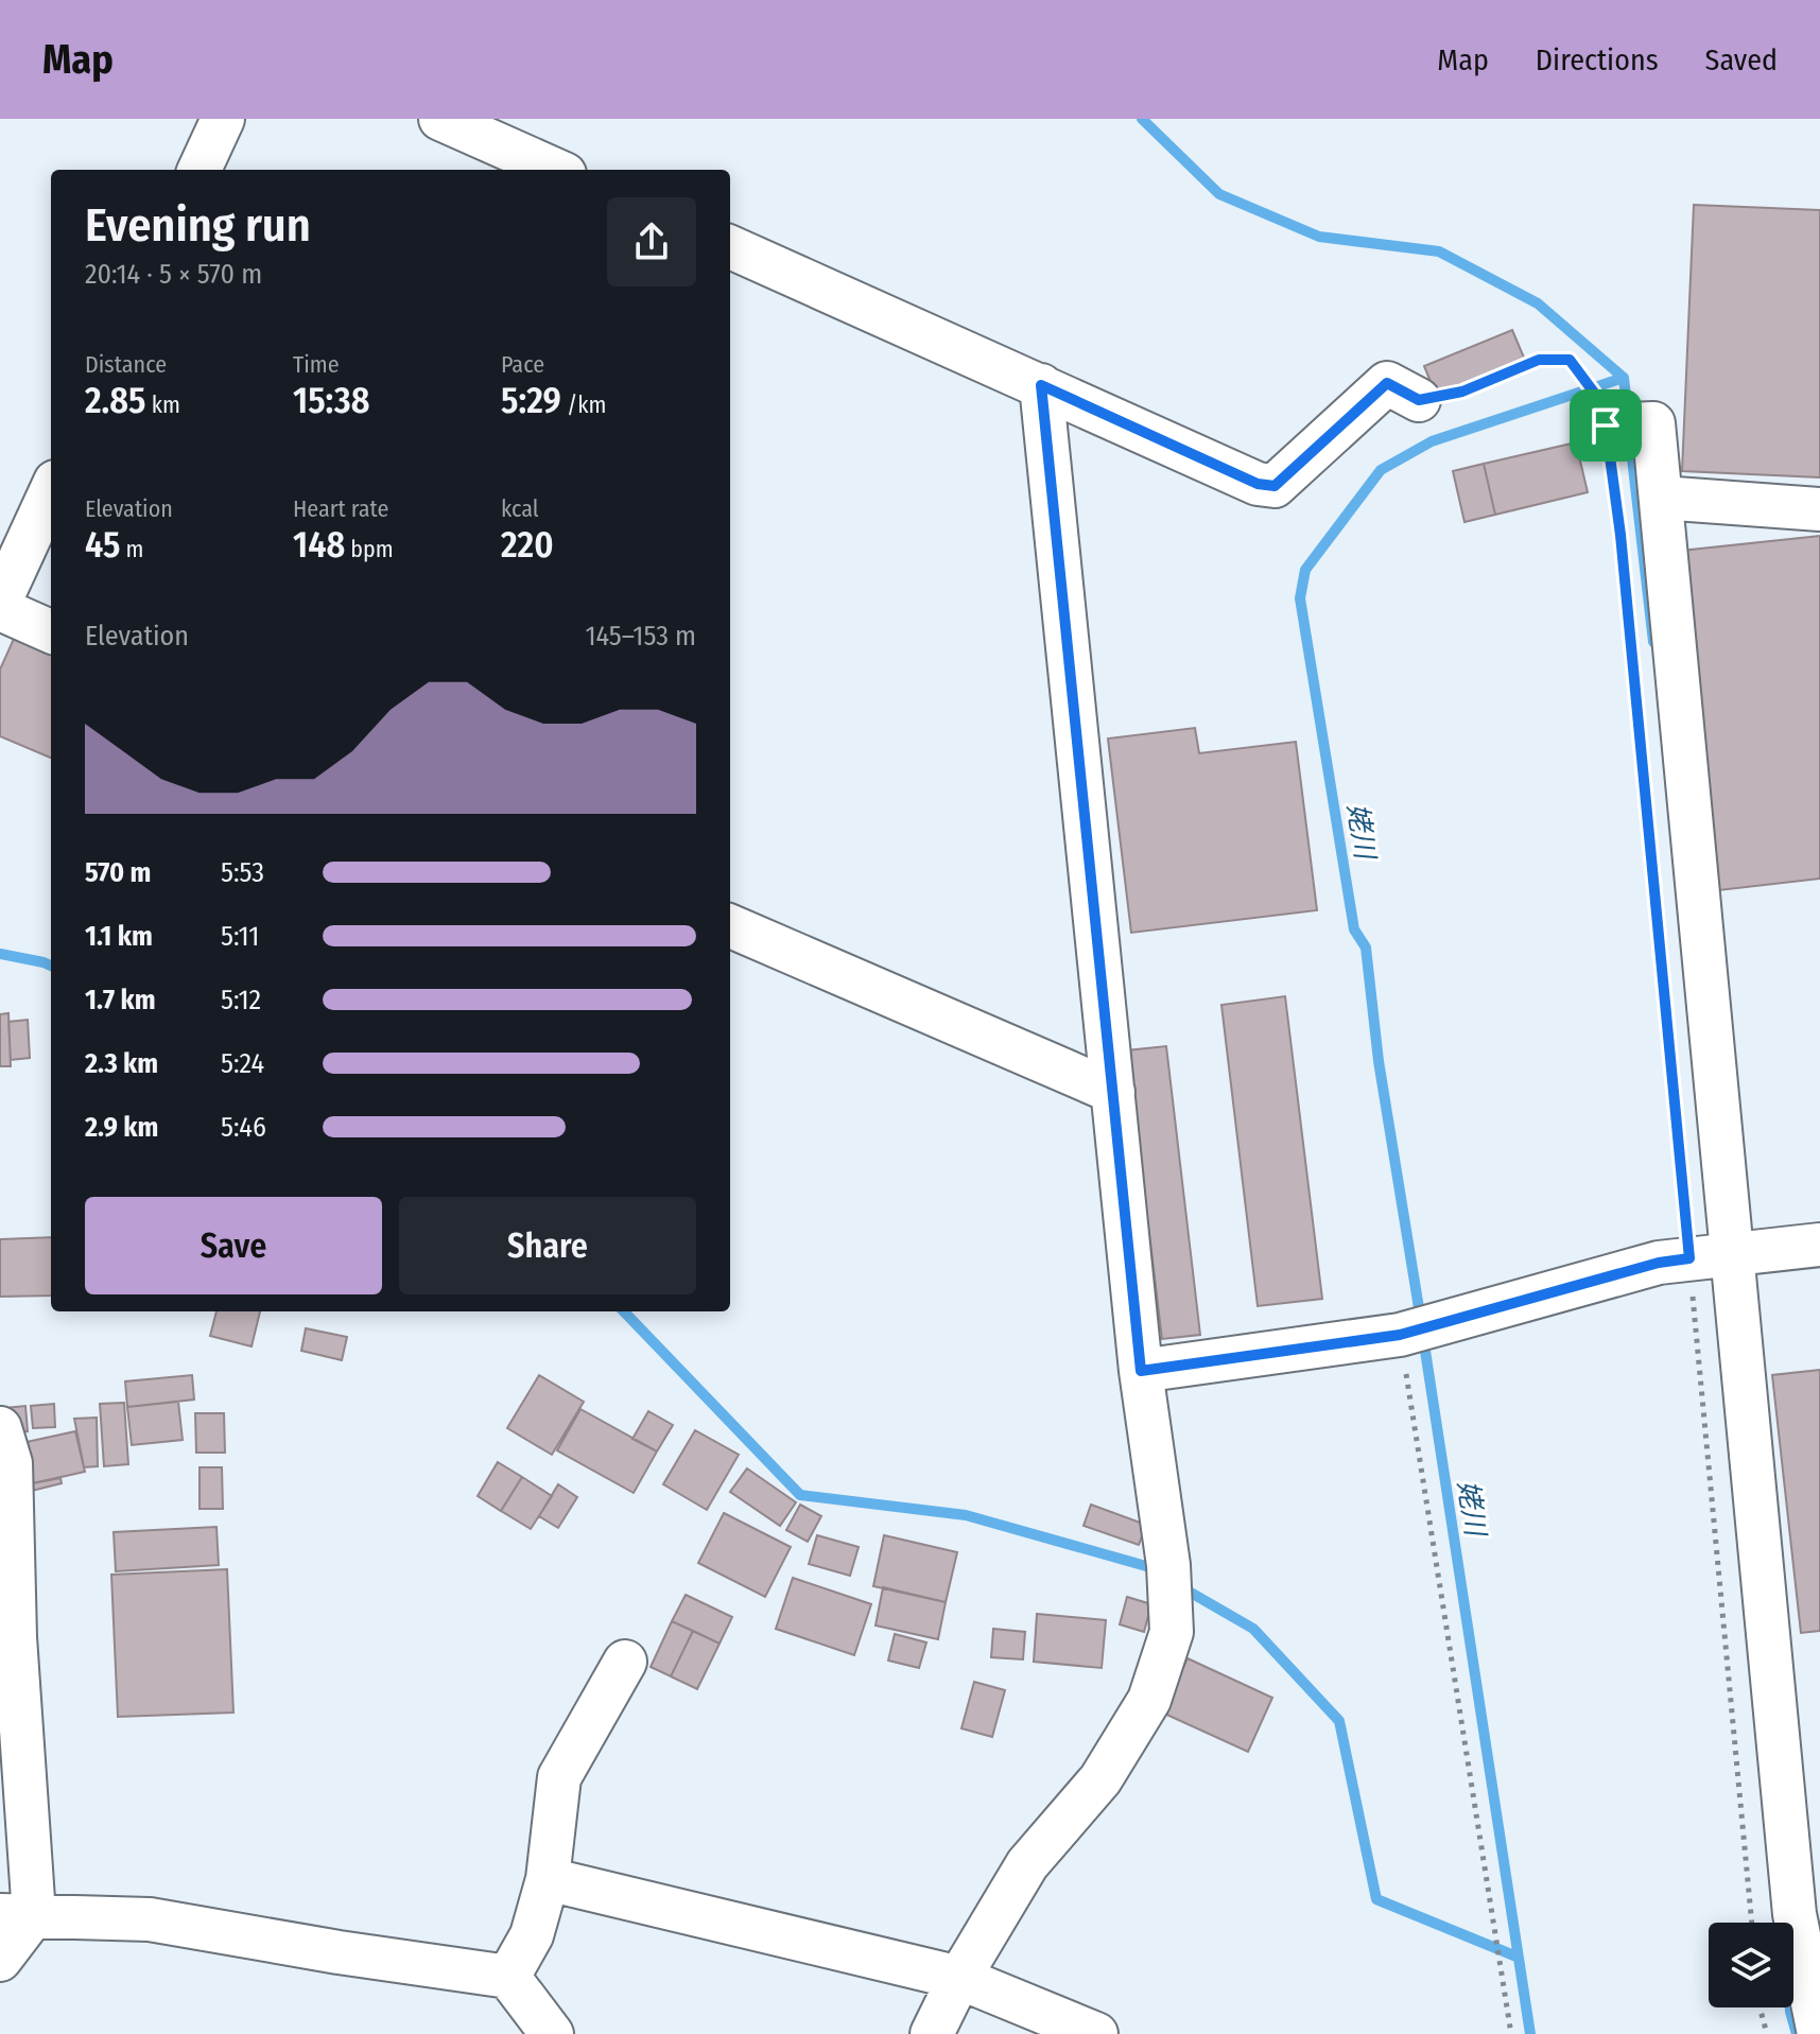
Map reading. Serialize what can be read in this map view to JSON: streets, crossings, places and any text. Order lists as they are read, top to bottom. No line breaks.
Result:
{"water":["姥川"],"page":{"header":"Map","nav":["Map","Directions","Saved"],"heading":["Evening run","20:14 · 5 × 570 m"],"stats":[["Distance","2.85 km"],["Time","15:38"],["Pace","5:29 /km"],["Elevation","45 m"],["Heart rate","148 bpm"],["kcal","220"]],"chart":["Elevation","145–153 m"],"list":[{"name":"570 m","note":"5:53"},{"name":"1.1 km","note":"5:11"},{"name":"1.7 km","note":"5:12"},{"name":"2.3 km","note":"5:24"},{"name":"2.9 km","note":"5:46"}],"buttons":["Save","Share"]}}
